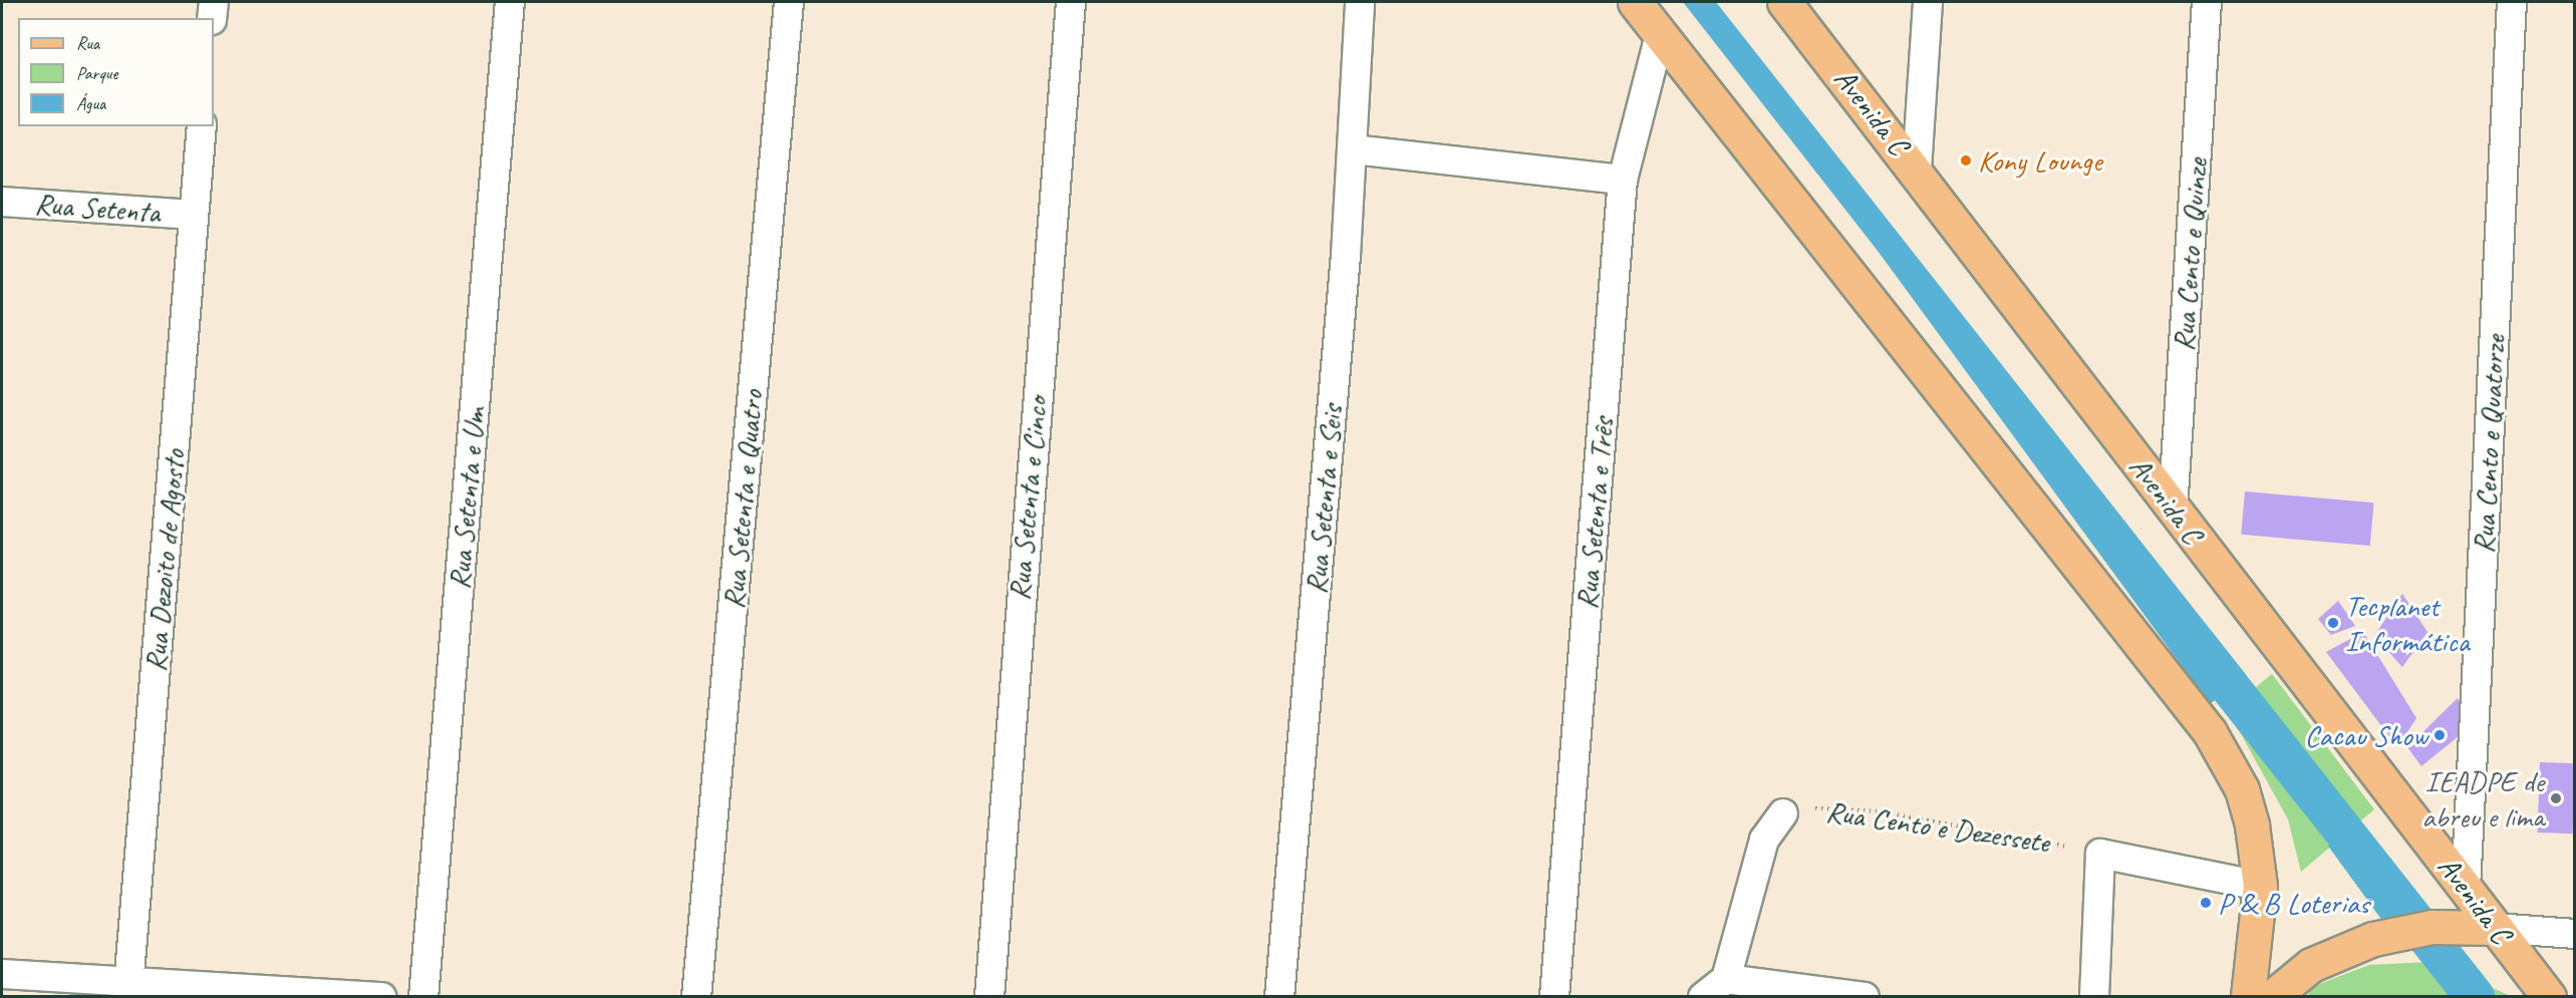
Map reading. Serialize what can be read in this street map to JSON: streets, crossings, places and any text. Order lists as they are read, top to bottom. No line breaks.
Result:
{"streets":{"main road":["Avenida C"],"street":["Rua Setenta","Rua Cento e Quinze","Rua Cento e Quatorze","Rua Setenta e Um","Rua Setenta e Cinco","Rua Setenta e Quatro","Rua Setenta e Seis","Rua Setenta e Três","Rua Dezoito de Agosto","Rua Cento e Dezessete"]},"crossings":[["Avenida C","Rua Cento e Quinze"],["Avenida C","Rua Cento e Quatorze"],["Rua Setenta","Rua Dezoito de Agosto"]],"places":["Kony Lounge","Tecplanet Informática","Cacau Show","IEADPE de abreu e lima","P & B Loterias"],"legend":["Rua","Parque","Água"]}
